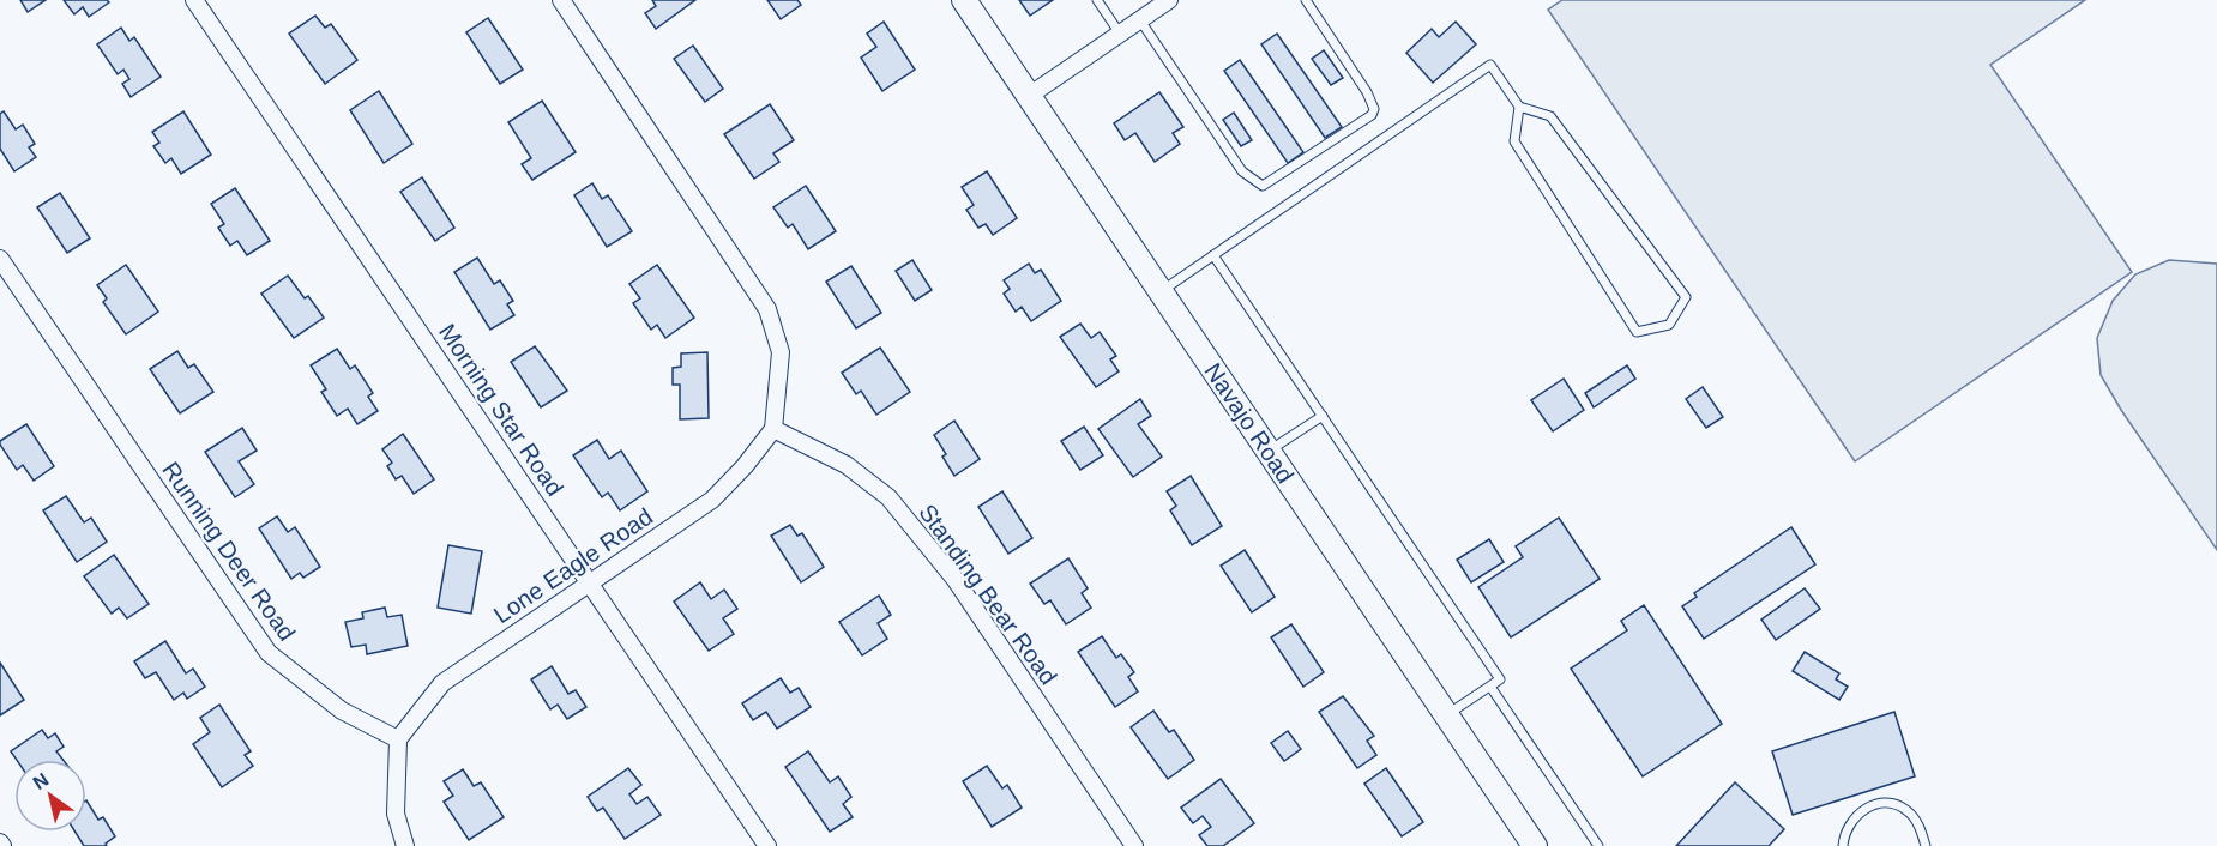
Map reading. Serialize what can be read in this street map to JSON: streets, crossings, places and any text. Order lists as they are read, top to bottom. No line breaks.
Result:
{"streets":{"main road":["Navajo Road"],"street":["Morning Star Road","Running Deer Road","Lone Eagle Road","Standing Bear Road"]},"crossings":[["Morning Star Road","Lone Eagle Road"],["Running Deer Road","Lone Eagle Road"],["Lone Eagle Road","Standing Bear Road"]],"north":"top left"}
